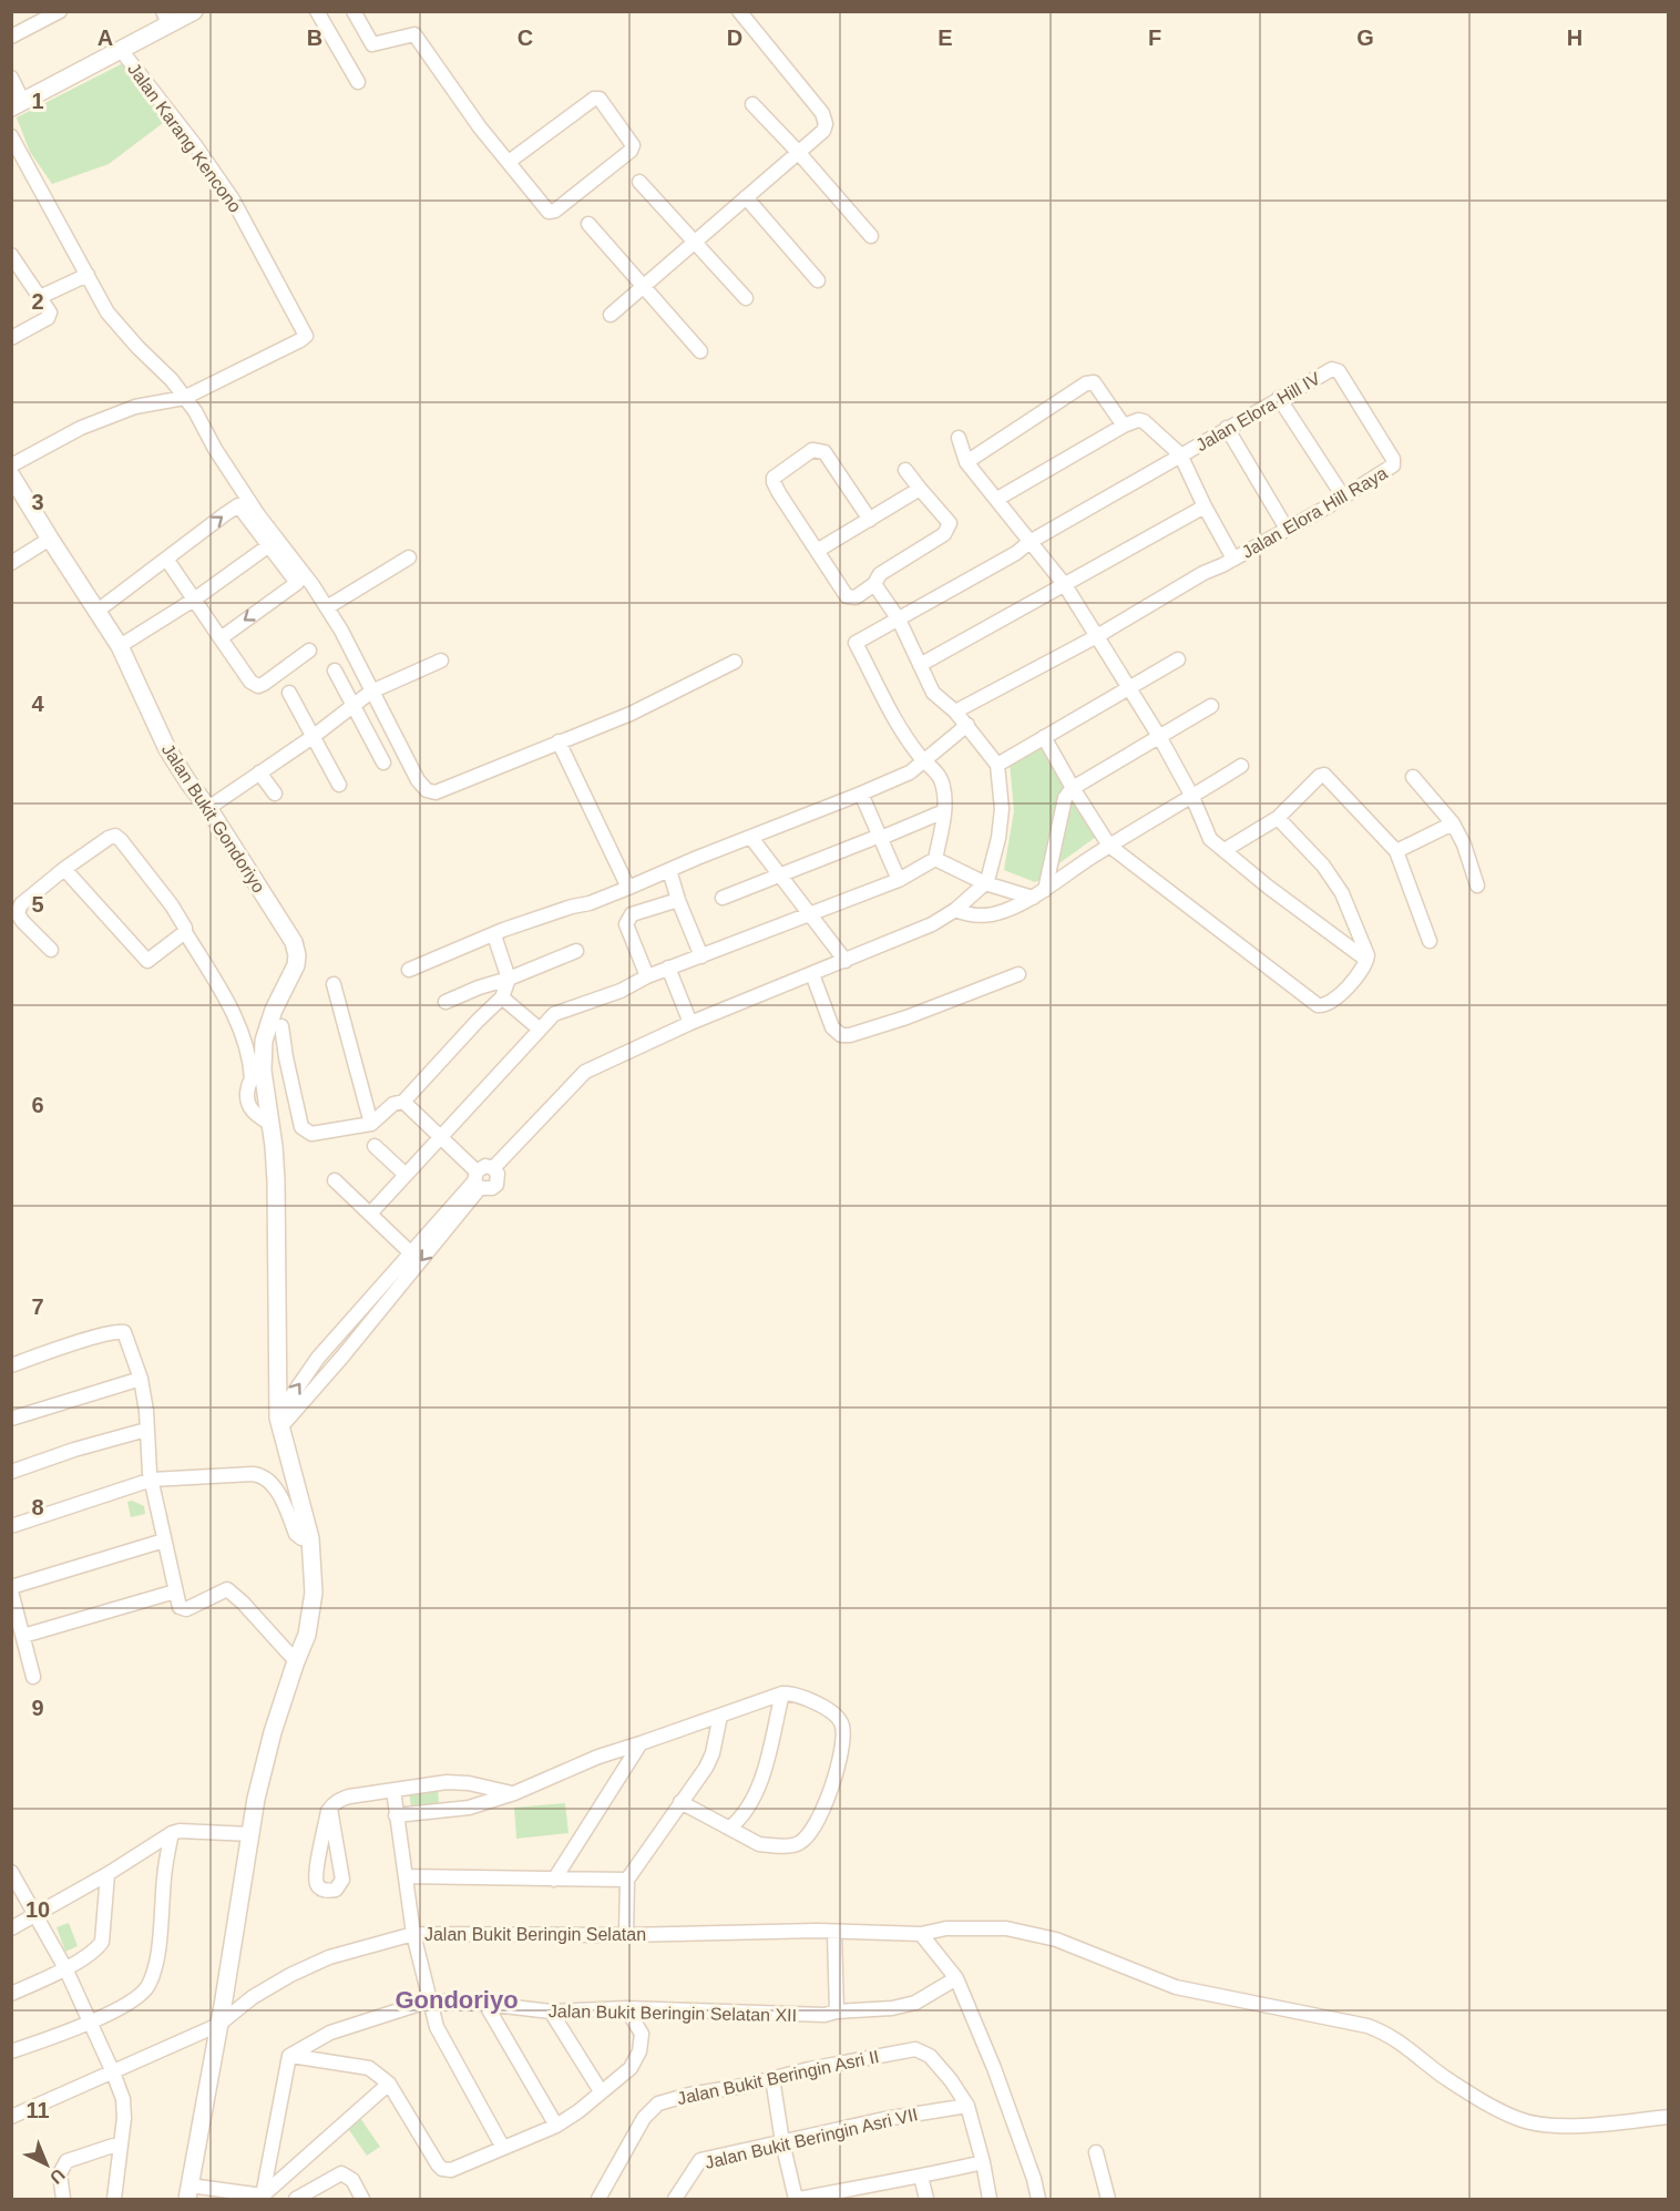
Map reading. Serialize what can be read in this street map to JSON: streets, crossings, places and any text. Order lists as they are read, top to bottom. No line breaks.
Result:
{"streets":{"street":["Jalan Karang Kencono","Jalan Elora Hill IV","Jalan Elora Hill Raya","Jalan Bukit Gondoriyo","Jalan Bukit Beringin Selatan","Jalan Bukit Beringin Selatan XII","Jalan Bukit Beringin Asri II","Jalan Bukit Beringin Asri VII"]},"crossings":[["Jalan Elora Hill IV","Jalan Elora Hill Raya"],["Jalan Bukit Gondoriyo","Jalan Bukit Beringin Selatan"],["Jalan Bukit Beringin Asri II","Jalan Bukit Beringin Asri VII"]],"districts":["Gondoriyo"],"north":"bottom right","grid":{"columns":["A","B","C","D","E","F","G","H"],"rows":["1","2","3","4","5","6","7","8","9","10","11"]}}
